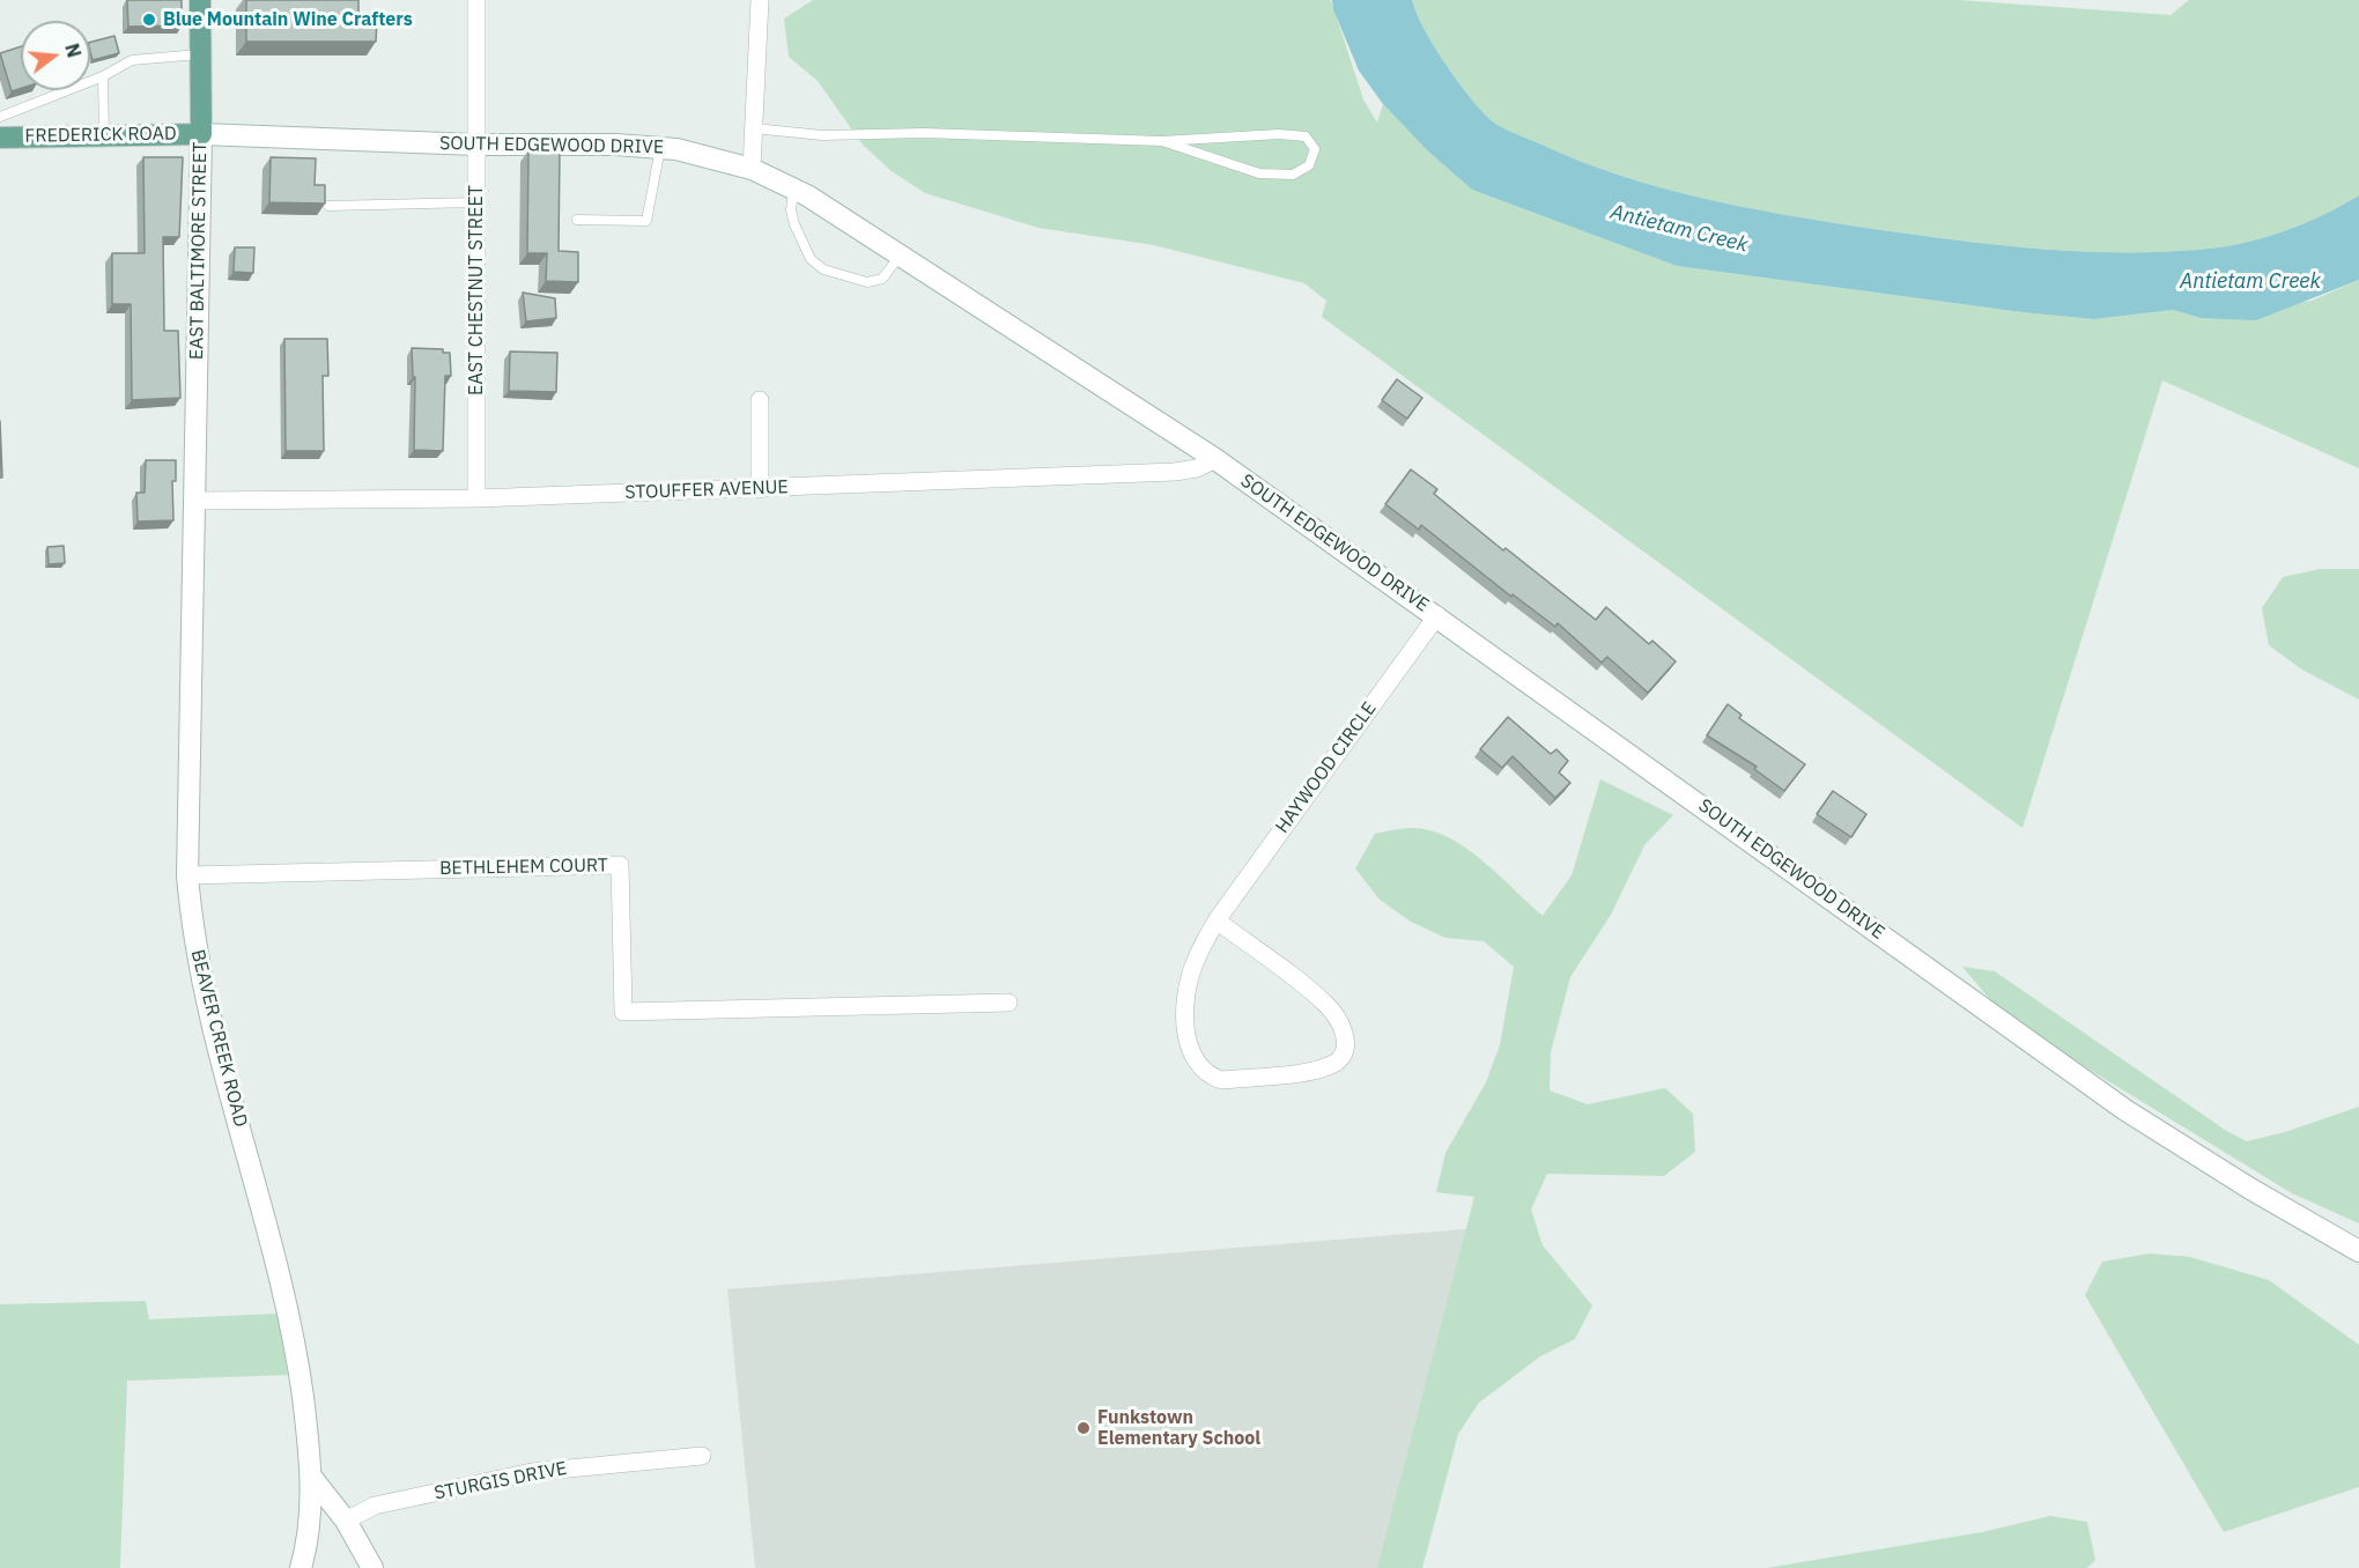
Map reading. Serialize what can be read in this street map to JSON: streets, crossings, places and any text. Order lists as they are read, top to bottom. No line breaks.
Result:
{"streets":{"main road":["FREDERICK ROAD","SOUTH EDGEWOOD DRIVE","EAST BALTIMORE STREET","BEAVER CREEK ROAD"],"street":["EAST CHESTNUT STREET","STOUFFER AVENUE","HAYWOOD CIRCLE","BETHLEHEM COURT","STURGIS DRIVE"]},"crossings":[["FREDERICK ROAD","SOUTH EDGEWOOD DRIVE"],["FREDERICK ROAD","EAST BALTIMORE STREET"],["SOUTH EDGEWOOD DRIVE","EAST BALTIMORE STREET"],["SOUTH EDGEWOOD DRIVE","EAST CHESTNUT STREET"],["SOUTH EDGEWOOD DRIVE","STOUFFER AVENUE"],["SOUTH EDGEWOOD DRIVE","HAYWOOD CIRCLE"],["EAST BALTIMORE STREET","STOUFFER AVENUE"],["EAST BALTIMORE STREET","BEAVER CREEK ROAD"],["EAST CHESTNUT STREET","STOUFFER AVENUE"],["STOUFFER AVENUE","BEAVER CREEK ROAD"],["BETHLEHEM COURT","BEAVER CREEK ROAD"]],"water":["Antietam Creek"],"places":["Blue Mountain Wine Crafters","Funkstown Elementary School"],"north":"right"}
